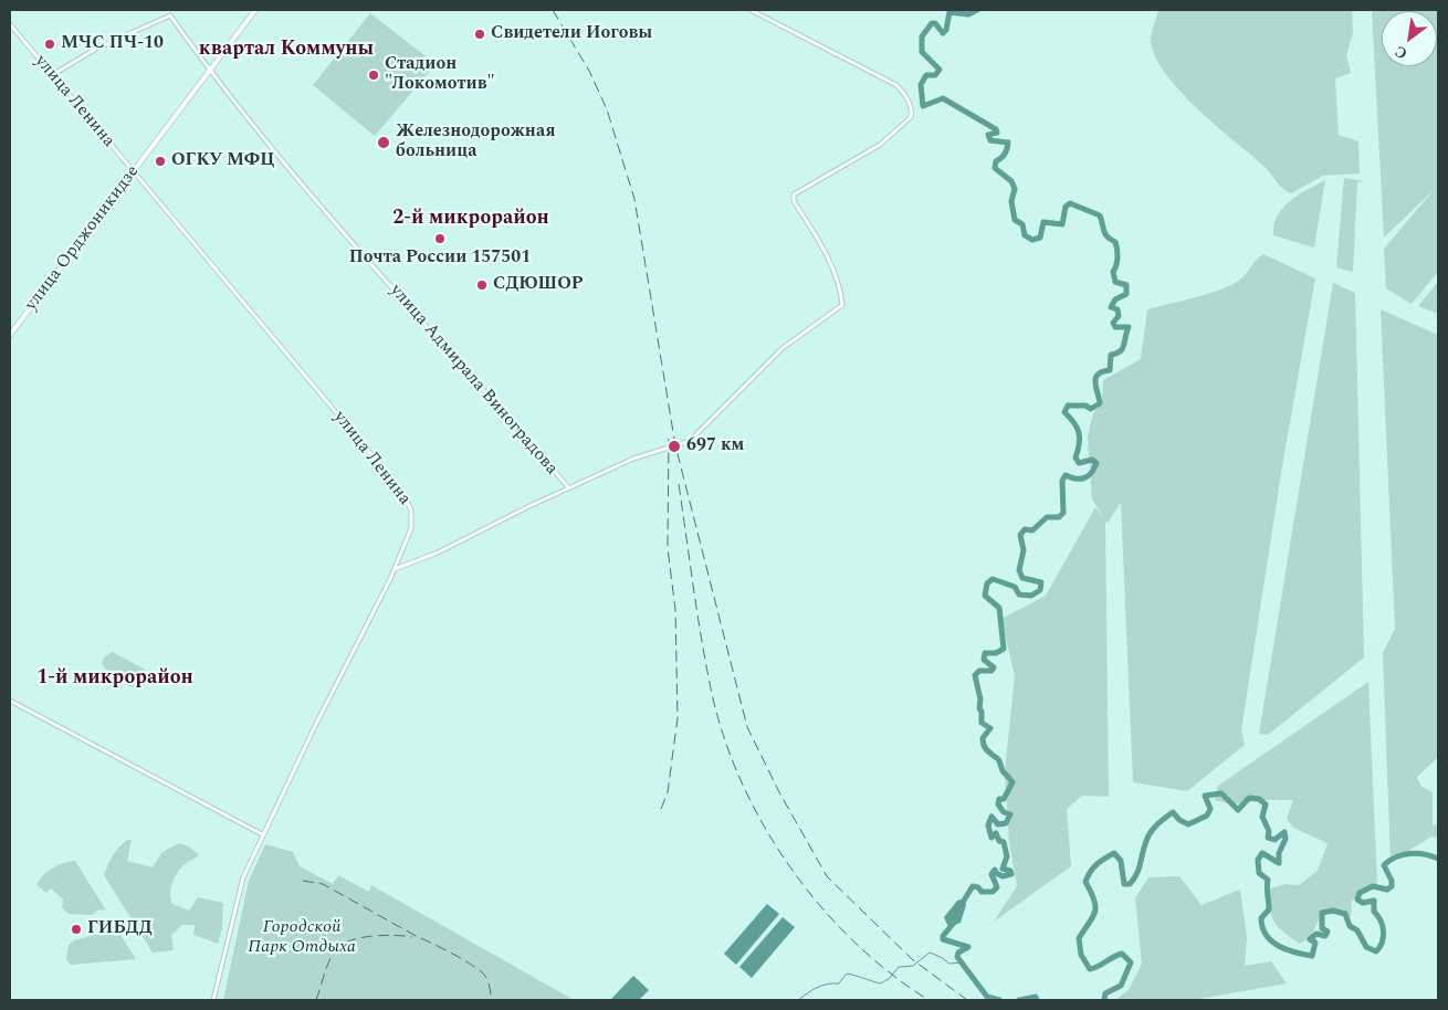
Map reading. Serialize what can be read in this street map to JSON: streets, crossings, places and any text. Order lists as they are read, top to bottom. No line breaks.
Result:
{"streets":{"main road":["улица Орджоникидзе"],"street":["улица Ленина","улица Адмирала Виноградова"]},"crossings":[["улица Ленина","улица Орджоникидзе"],["улица Ленина","улица Адмирала Виноградова"],["улица Орджоникидзе","улица Адмирала Виноградова"]],"districts":["квартал Коммуны","2-й микрорайон","1-й микрорайон"],"parks":["Городской Парк Отдыха"],"places":["Свидетели Иоговы","МЧС ПЧ-10","Стадион \"Локомотив\"","Железнодорожная больница","ОГКУ МФЦ","Почта России 157501","СДЮШОР","697 км","ГИБДД"],"north":"bottom left"}
